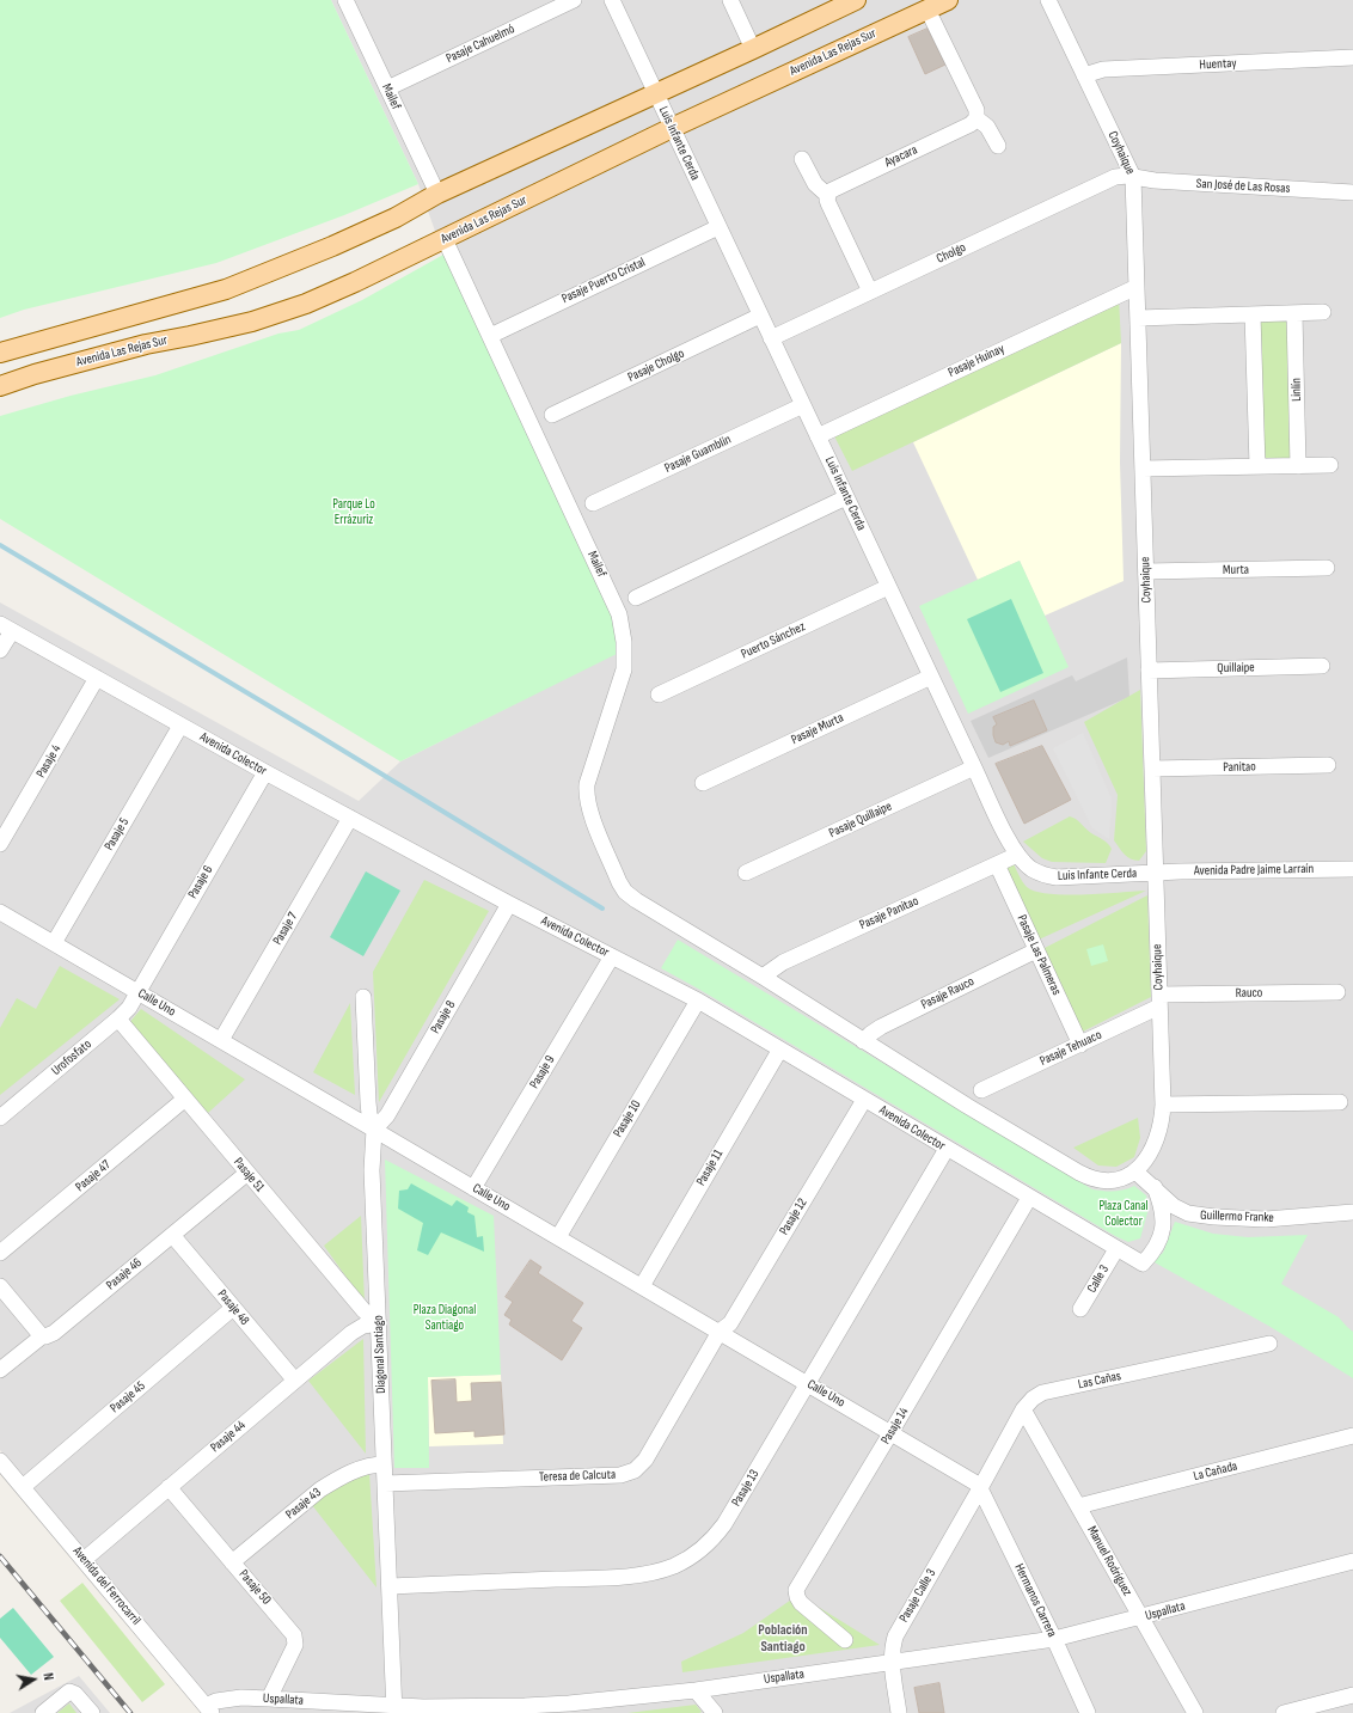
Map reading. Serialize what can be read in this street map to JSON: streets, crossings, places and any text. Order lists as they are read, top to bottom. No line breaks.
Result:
{"streets":{"main road":["Avenida Las Rejas Sur"],"street":["Pasaje Cahuelmó","Huentay","Mailef","Luis Infante Cerda","Coyhaique","Ayacara","San José de Las Rosas","Cholgo","Pasaje Puerto Cristal","Pasaje Huinay","Pasaje Cholgo","Linlín","Pasaje Guamblin","Murta","Puerto Sánchez","Quillaipe","Pasaje Murta","Avenida Colector","Pasaje 4","Panitao","Pasaje Quillaipe","Pasaje 5","Avenida Padre Jaime Larraín","Pasaje 6","Pasaje Panitao","Pasaje 7","Pasaje Las Palmeras","Pasaje Rauco","Rauco","Calle Uno","Pasaje 8","Pasaje Tehuaco","Urofosfato","Pasaje 9","Pasaje 10","Pasaje 11","Pasaje 51","Pasaje 47","Pasaje 12","Guillermo Franke","Pasaje 46","Calle 3","Pasaje 48","Diagonal Santiago","Las Cañas","Pasaje 45","Pasaje 14","Pasaje 44","La Cañada","Teresa de Calcuta","Pasaje 13","Pasaje 43","Manuel Rodríguez","Avenida del Ferrocarril","Pasaje 50","Pasaje Calle 3","Hermanos Carrera","Uspallata"]},"crossings":[["Pasaje Cahuelmó","Mailef"],["Avenida Las Rejas Sur","Mailef"],["Avenida Las Rejas Sur","Luis Infante Cerda"],["Huentay","Coyhaique"],["Mailef","Pasaje Puerto Cristal"],["Mailef","Pasaje Panitao"],["Luis Infante Cerda","Coyhaique"],["Luis Infante Cerda","Cholgo"],["Luis Infante Cerda","Pasaje Puerto Cristal"],["Luis Infante Cerda","Pasaje Huinay"],["Luis Infante Cerda","Pasaje Cholgo"],["Luis Infante Cerda","Pasaje Guamblin"],["Luis Infante Cerda","Puerto Sánchez"],["Luis Infante Cerda","Pasaje Murta"],["Luis Infante Cerda","Pasaje Quillaipe"],["Luis Infante Cerda","Avenida Padre Jaime Larraín"],["Luis Infante Cerda","Pasaje Panitao"],["Coyhaique","San José de Las Rosas"],["Coyhaique","Cholgo"],["Coyhaique","Pasaje Huinay"],["Coyhaique","Murta"],["Coyhaique","Quillaipe"],["Coyhaique","Panitao"],["Coyhaique","Avenida Padre Jaime Larraín"],["Coyhaique","Rauco"],["Coyhaique","Pasaje Tehuaco"],["Coyhaique","Guillermo Franke"],["San José de Las Rosas","Cholgo"],["Avenida Colector","Pasaje 4"],["Avenida Colector","Pasaje 5"],["Avenida Colector","Pasaje 6"],["Avenida Colector","Pasaje 7"],["Avenida Colector","Pasaje 8"],["Avenida Colector","Pasaje 9"],["Avenida Colector","Pasaje 10"],["Avenida Colector","Pasaje 11"],["Avenida Colector","Pasaje 12"],["Avenida Colector","Guillermo Franke"],["Avenida Colector","Calle 3"],["Avenida Colector","Pasaje 14"],["Avenida Colector","Pasaje 13"],["Pasaje 5","Calle Uno"],["Pasaje 6","Calle Uno"],["Pasaje 6","Urofosfato"],["Pasaje Panitao","Pasaje Las Palmeras"],["Pasaje 7","Calle Uno"],["Pasaje Las Palmeras","Pasaje Rauco"],["Pasaje Las Palmeras","Pasaje Tehuaco"],["Rauco","Pasaje Tehuaco"],["Calle Uno","Pasaje 8"],["Calle Uno","Urofosfato"],["Calle Uno","Pasaje 9"],["Calle Uno","Pasaje 10"],["Calle Uno","Pasaje 11"],["Calle Uno","Pasaje 12"],["Calle Uno","Diagonal Santiago"],["Calle Uno","Las Cañas"],["Calle Uno","Pasaje 14"],["Calle Uno","Teresa de Calcuta"],["Calle Uno","Pasaje 13"],["Calle Uno","Pasaje Calle 3"],["Calle Uno","Hermanos Carrera"],["Pasaje 8","Diagonal Santiago"],["Pasaje 51","Pasaje 47"],["Pasaje 51","Pasaje 46"],["Pasaje 51","Diagonal Santiago"],["Pasaje 51","Pasaje 44"],["Pasaje 12","Teresa de Calcuta"],["Pasaje 46","Pasaje 48"],["Pasaje 48","Pasaje 45"],["Pasaje 48","Pasaje 44"],["Diagonal Santiago","Pasaje 44"],["Diagonal Santiago","Teresa de Calcuta"],["Diagonal Santiago","Pasaje 13"],["Diagonal Santiago","Pasaje 43"],["Diagonal Santiago","Uspallata"],["Las Cañas","Manuel Rodríguez"],["Las Cañas","Pasaje Calle 3"],["Las Cañas","Hermanos Carrera"],["Pasaje 45","Avenida del Ferrocarril"],["Pasaje 44","Avenida del Ferrocarril"],["Pasaje 44","Pasaje 50"],["La Cañada","Manuel Rodríguez"],["Pasaje 43","Pasaje 50"],["Manuel Rodríguez","Uspallata"],["Avenida del Ferrocarril","Uspallata"],["Pasaje 50","Uspallata"],["Pasaje Calle 3","Hermanos Carrera"],["Pasaje Calle 3","Uspallata"],["Hermanos Carrera","Uspallata"]],"districts":["Población Santiago"],"parks":["Parque Lo Errázuriz","Plaza Canal Colector","Plaza Diagonal Santiago"],"north":"right"}
